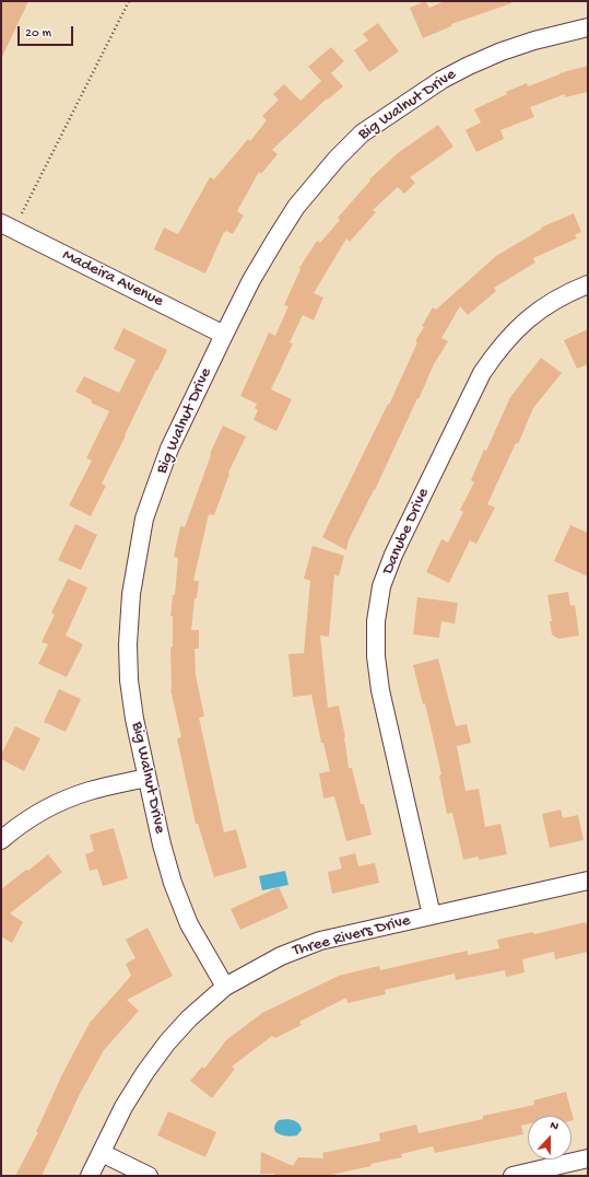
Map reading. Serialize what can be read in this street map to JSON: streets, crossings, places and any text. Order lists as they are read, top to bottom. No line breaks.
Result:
{"streets":{"street":["Big Walnut Drive","Madeira Avenue","Danube Drive","Three Rivers Drive"]},"crossings":[["Big Walnut Drive","Madeira Avenue"],["Big Walnut Drive","Three Rivers Drive"],["Danube Drive","Three Rivers Drive"]],"scale_bar":"20 m","north":"top"}
